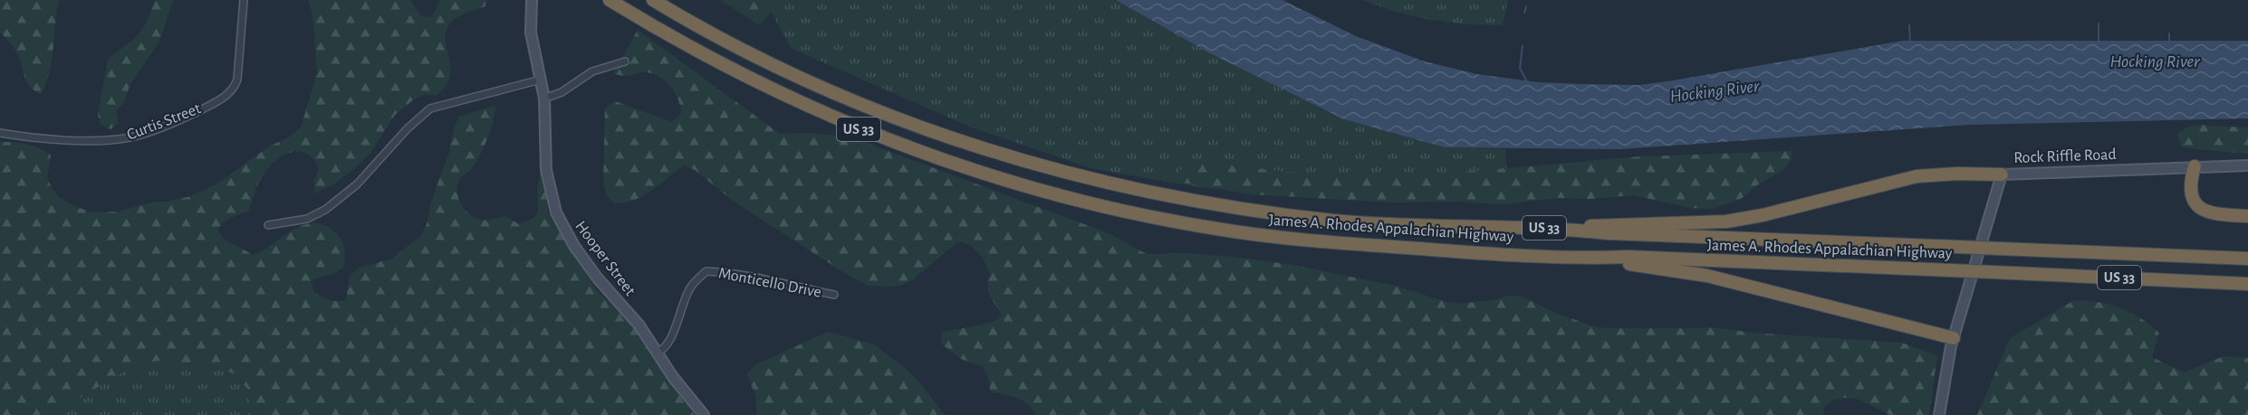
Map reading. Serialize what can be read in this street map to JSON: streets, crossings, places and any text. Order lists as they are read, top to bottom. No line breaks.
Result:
{"streets":{"highway":["US 33","James A. Rhodes Appalachian Highway"],"street":["Curtis Street","Rock Riffle Road","Hooper Street","Monticello Drive"]},"crossings":[["Hooper Street","Monticello Drive"]],"water":["Hocking River"]}
